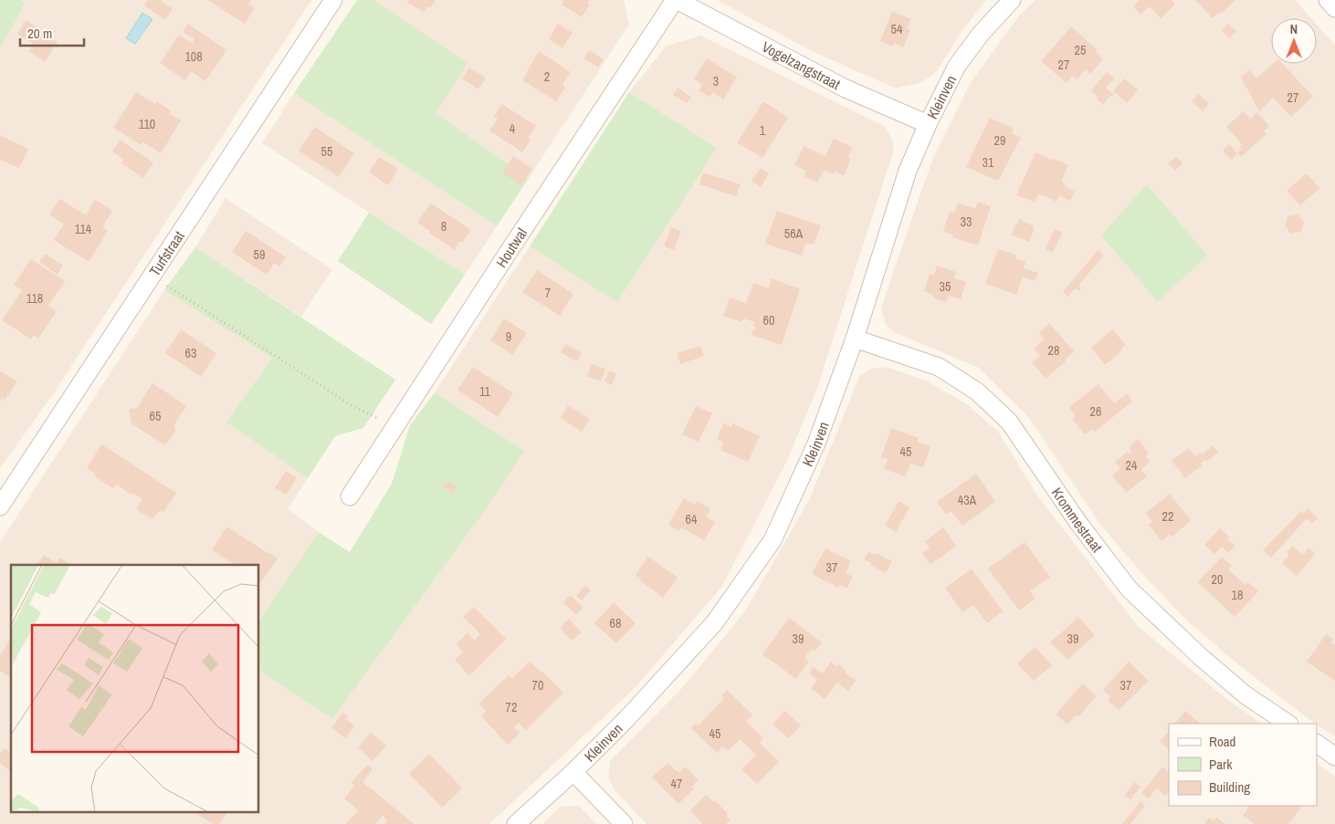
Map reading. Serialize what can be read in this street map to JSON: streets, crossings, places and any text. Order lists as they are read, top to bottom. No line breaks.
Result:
{"streets":{"street":["Vogelzangstraat","Kleinven","Houtwal","Turfstraat","Krommestraat"]},"crossings":[["Vogelzangstraat","Kleinven"],["Vogelzangstraat","Houtwal"],["Kleinven","Krommestraat"]],"house_numbers":["54","25","108","27","2","3","27","110","4","1","29","55","31","33","8","114","56A","59","35","7","118","60","9","28","63","11","26","65","45","24","43A","22","64","37","20","18","68","39","39","70","37","72","45","47"],"legend":["Road","Park","Building"],"scale_bar":"20 m","north":"top"}
